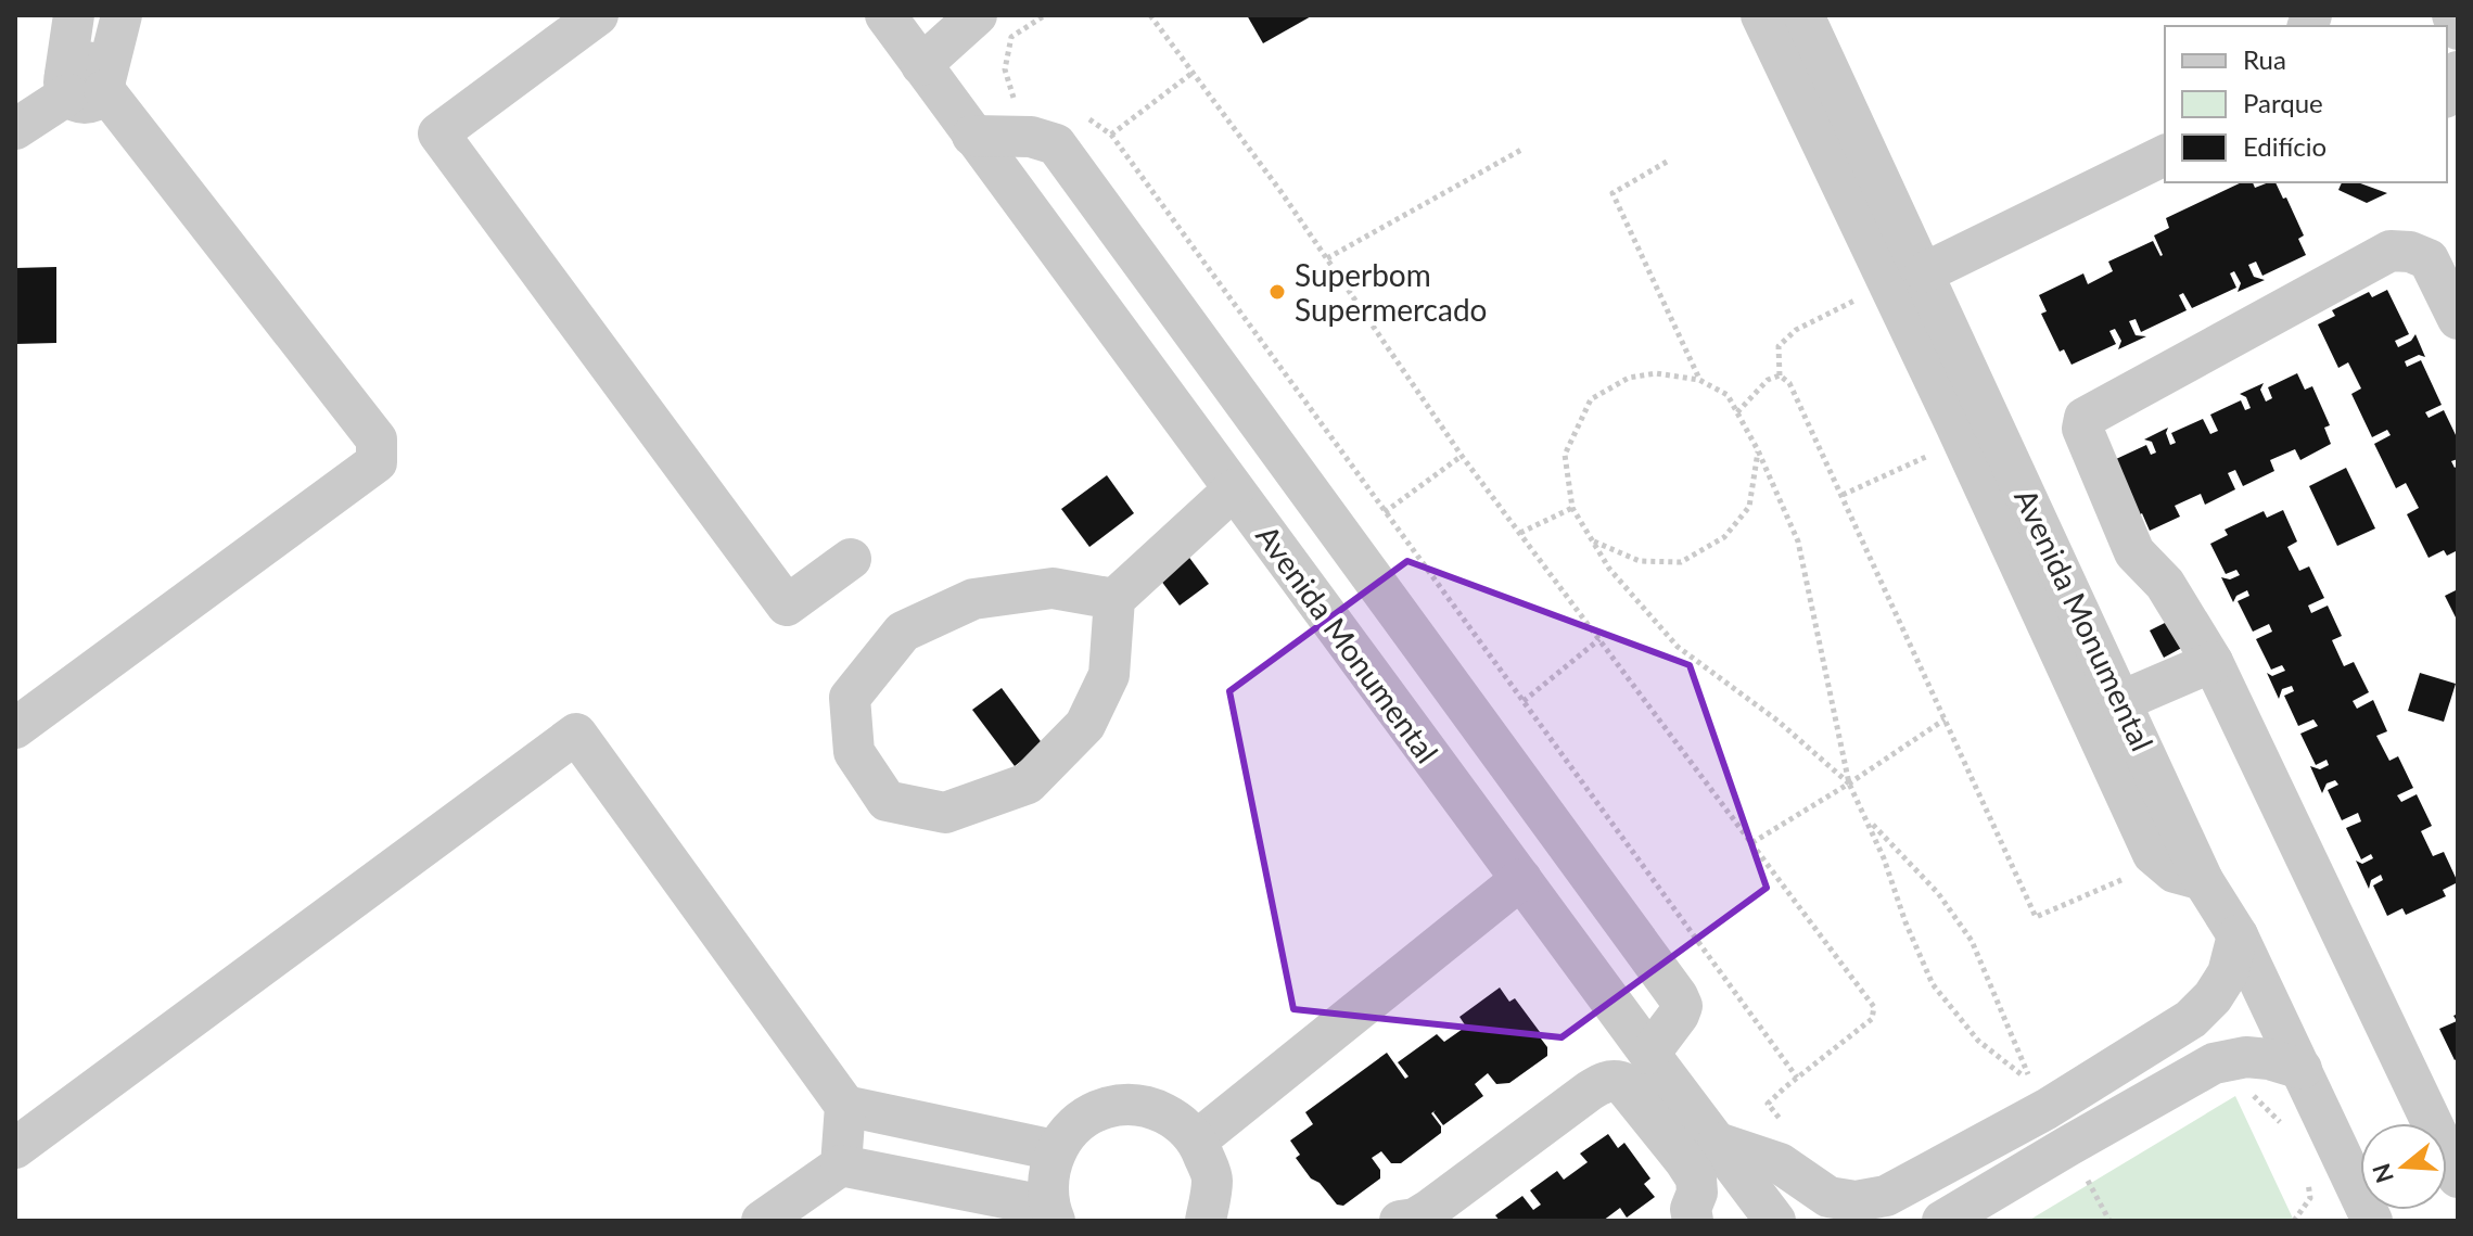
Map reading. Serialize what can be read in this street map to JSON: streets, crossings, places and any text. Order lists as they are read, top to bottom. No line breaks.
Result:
{"streets":{"street":["Avenida Monumental"]},"places":["Superbom Supermercado"],"legend":["Rua","Parque","Edifício"],"north":"left"}
